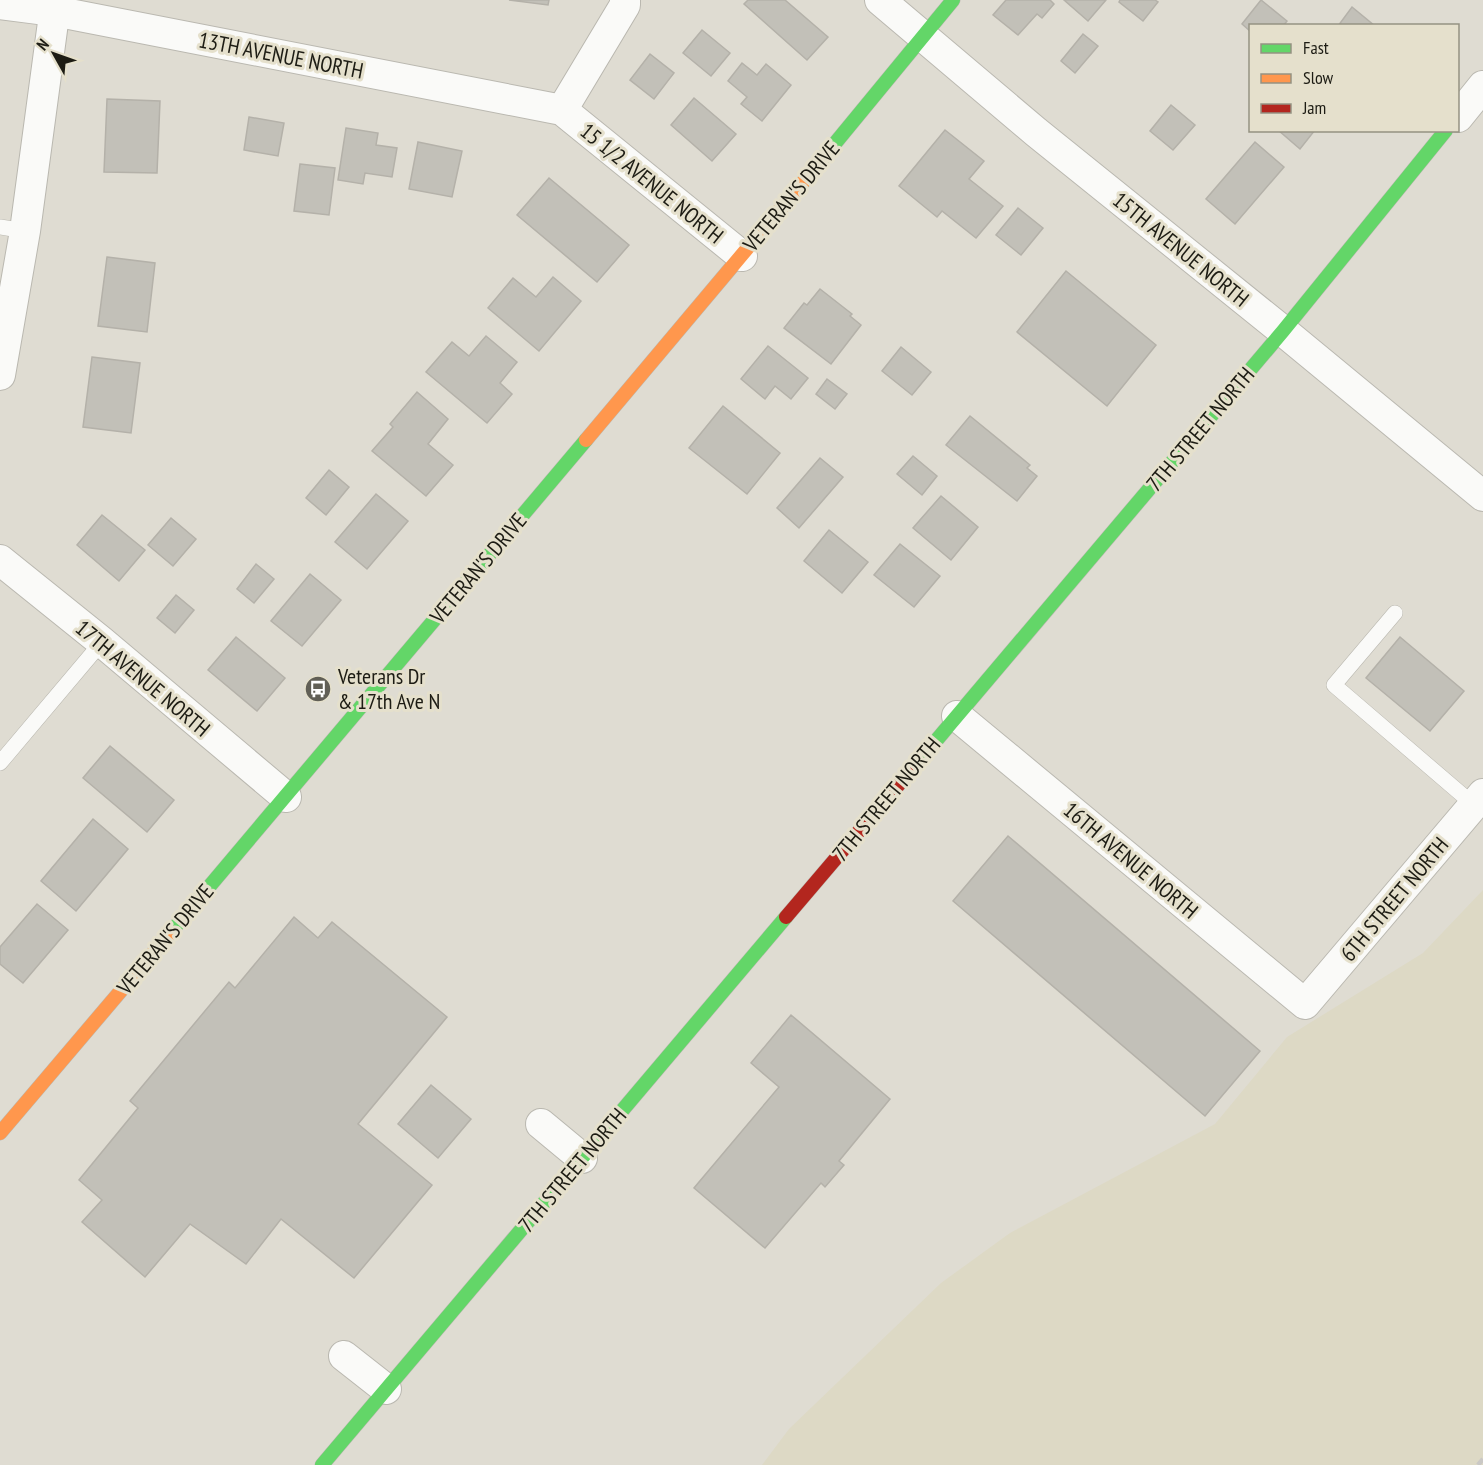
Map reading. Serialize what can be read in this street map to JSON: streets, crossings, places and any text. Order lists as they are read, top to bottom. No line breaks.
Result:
{"streets":{"street":["13TH AVENUE NORTH","15 1/2 AVENUE NORTH","VETERAN'S DRIVE","15TH AVENUE NORTH","7TH STREET NORTH","17TH AVENUE NORTH","16TH AVENUE NORTH","6TH STREET NORTH"]},"crossings":[["13TH AVENUE NORTH","15 1/2 AVENUE NORTH"],["15 1/2 AVENUE NORTH","VETERAN'S DRIVE"],["VETERAN'S DRIVE","15TH AVENUE NORTH"],["VETERAN'S DRIVE","17TH AVENUE NORTH"],["15TH AVENUE NORTH","7TH STREET NORTH"],["7TH STREET NORTH","16TH AVENUE NORTH"],["16TH AVENUE NORTH","6TH STREET NORTH"]],"places":{"bus stop":["Veterans Dr & 17th Ave N"]},"legend":["Fast","Slow","Jam"],"north":"top left"}
